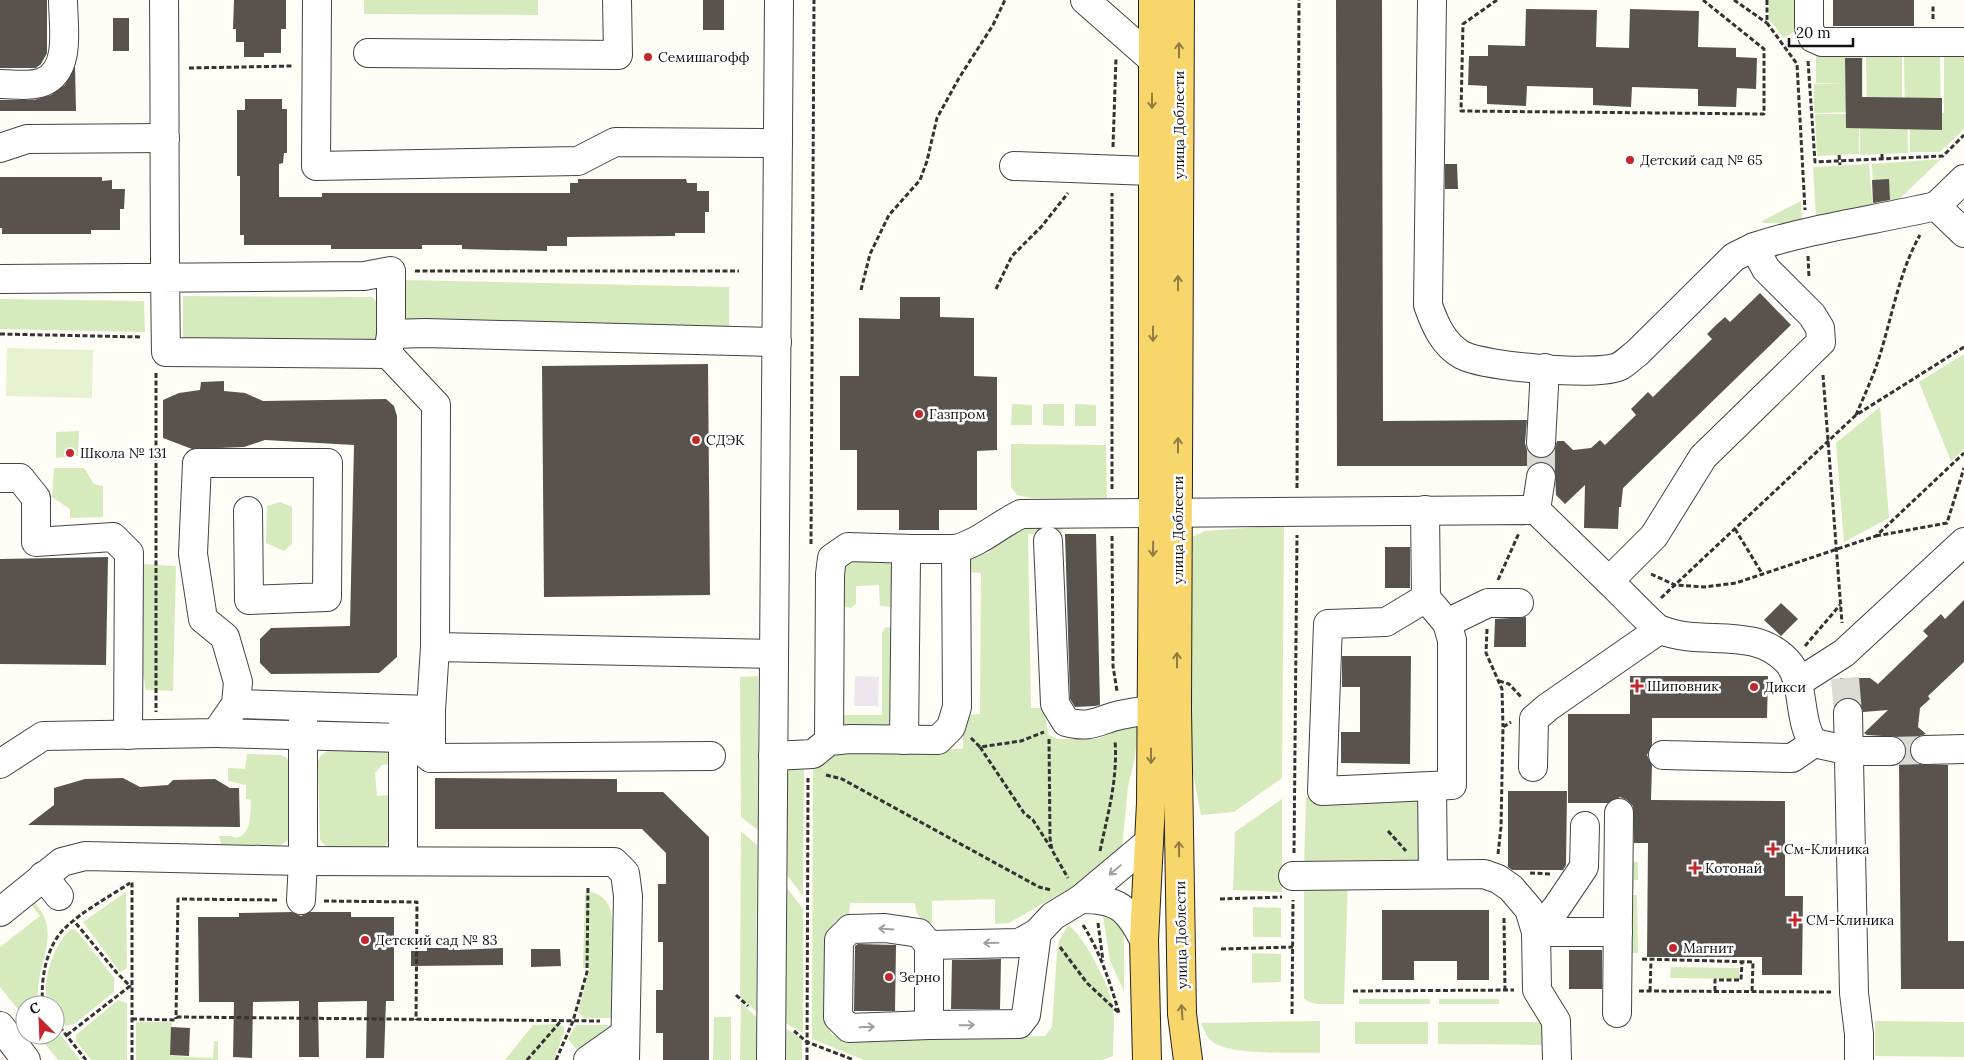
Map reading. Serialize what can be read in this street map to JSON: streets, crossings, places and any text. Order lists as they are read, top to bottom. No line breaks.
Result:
{"streets":{"main road":["улица Доблести"]},"places":{"other":["Семишагофф","Детский сад № 65","Газпром","СДЭК","Школа № 131","Дикси","Детский сад № 83","Магнит","Зерно"],"health":["Шиповник","См-Клиника","Котонай","СМ-Клиника"]},"scale_bar":"20 m","north":"top left"}
